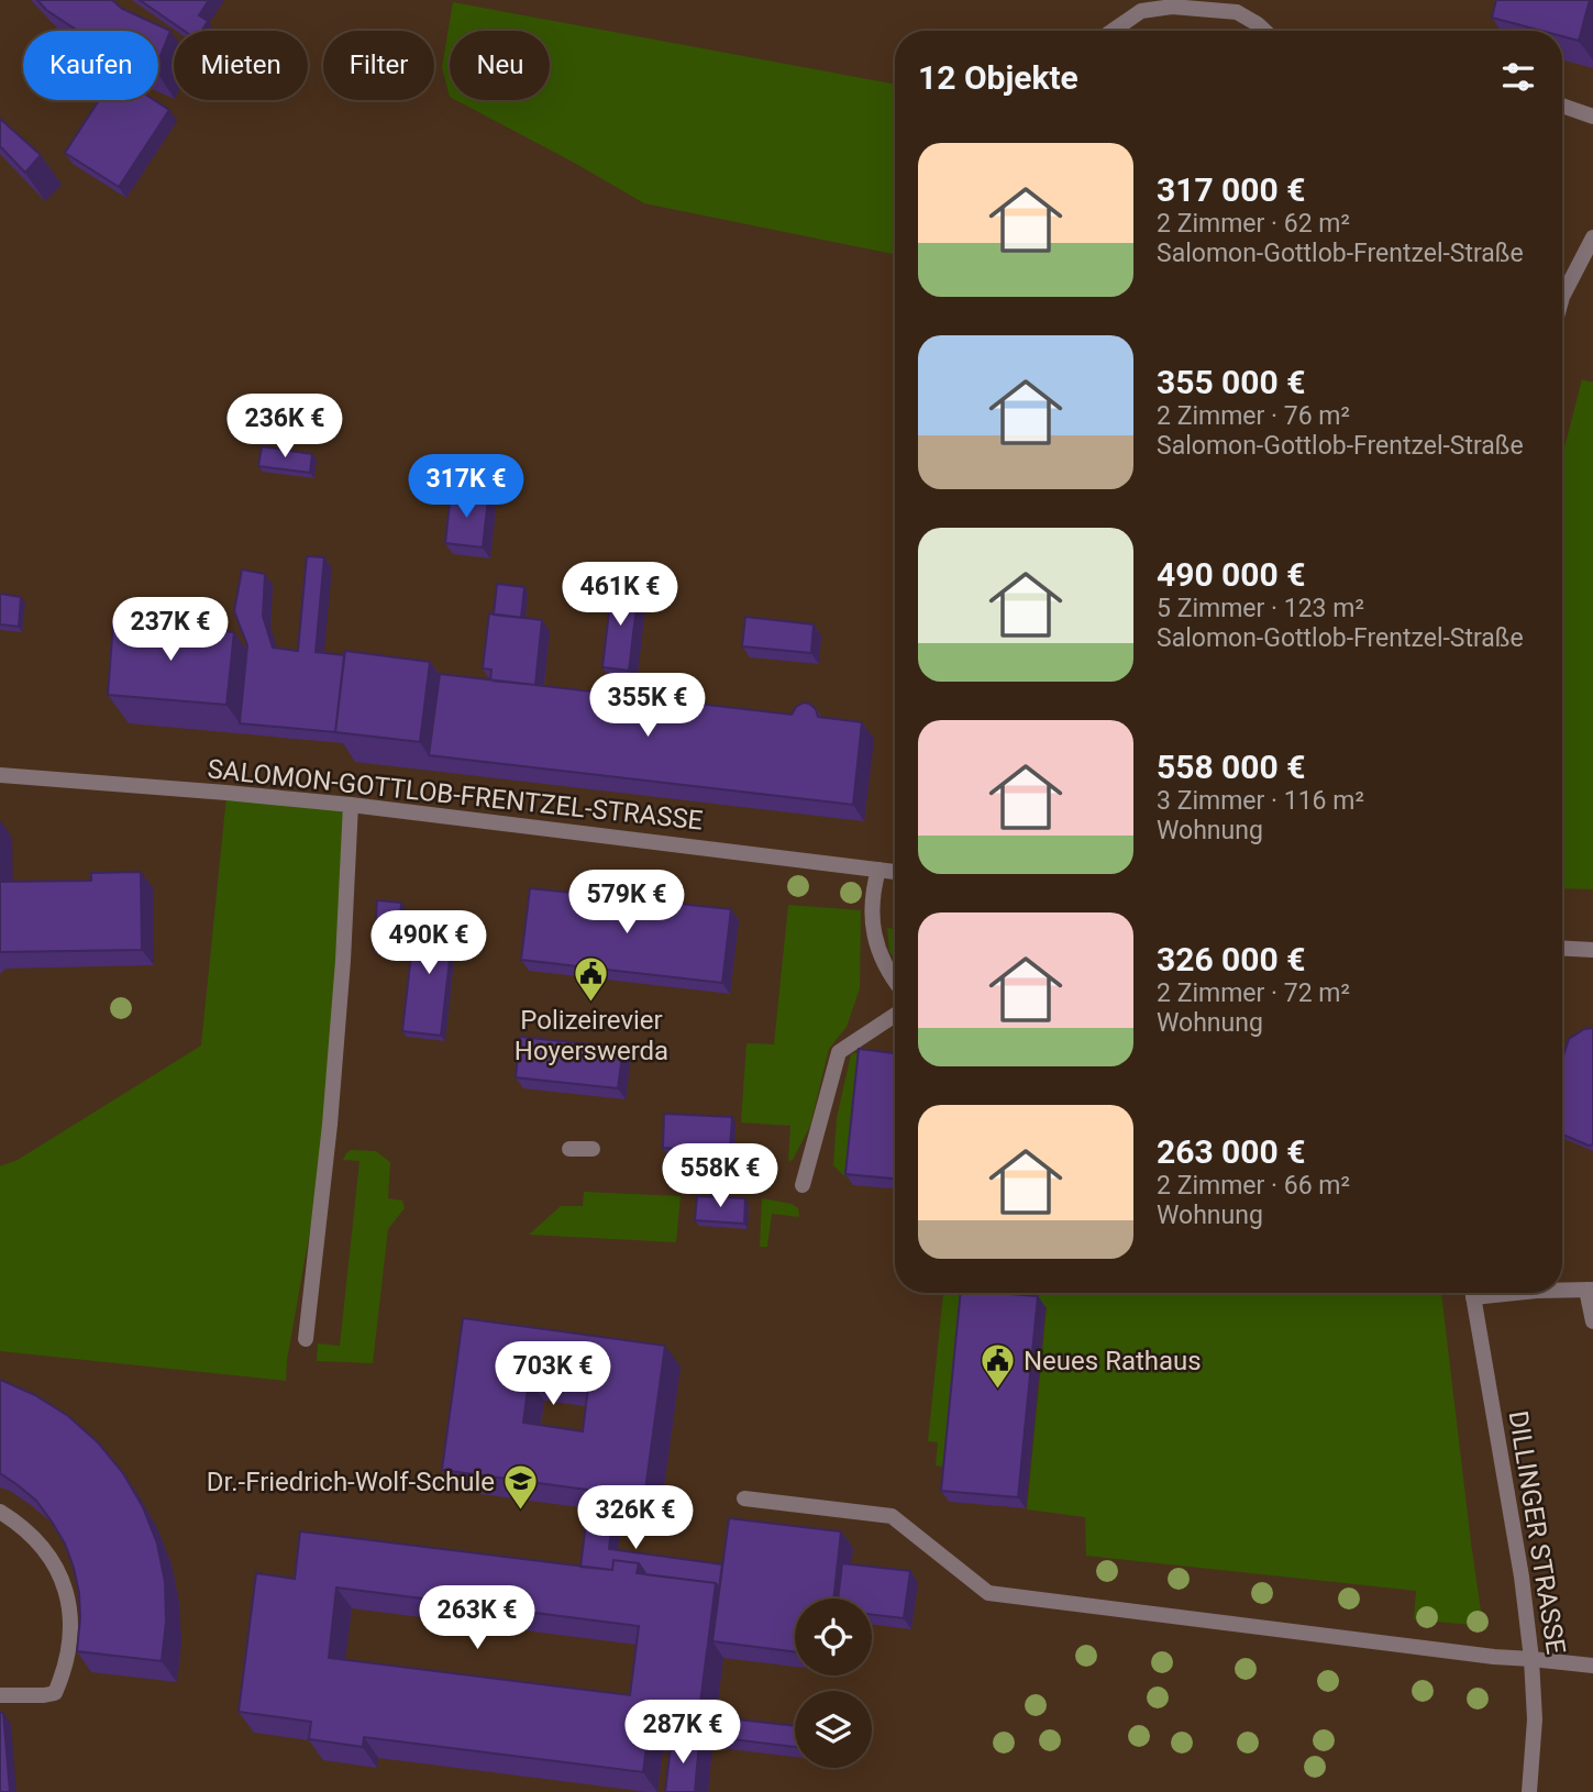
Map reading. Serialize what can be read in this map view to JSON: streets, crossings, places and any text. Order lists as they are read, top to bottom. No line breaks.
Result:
{"streets":{"street":["SALOMON-GOTTLOB-FRENTZEL-STRASSE","DILLINGER STRASSE"]},"places":{"public building":["Polizeirevier Hoyerswerda","Neues Rathaus"],"school or university":["Dr.-Friedrich-Wolf-Schule"]},"page":{"chip":["Kaufen","Mieten","Filter","Neu"],"heading":"12 Objekte","list":[{"name":"317 000 €","note":"2 Zimmer · 62 m² · Salomon-Gottlob-Frentzel-Straße"},{"name":"355 000 €","note":"2 Zimmer · 76 m² · Salomon-Gottlob-Frentzel-Straße"},{"name":"490 000 €","note":"5 Zimmer · 123 m² · Salomon-Gottlob-Frentzel-Straße"},{"name":"558 000 €","note":"3 Zimmer · 116 m² · Wohnung"},{"name":"326 000 €","note":"2 Zimmer · 72 m² · Wohnung"},{"name":"263 000 €","note":"2 Zimmer · 66 m² · Wohnung"}],"price":["236K €","317K €","461K €","237K €","355K €","579K €","490K €","558K €","703K €","326K €","263K €","287K €"]}}
